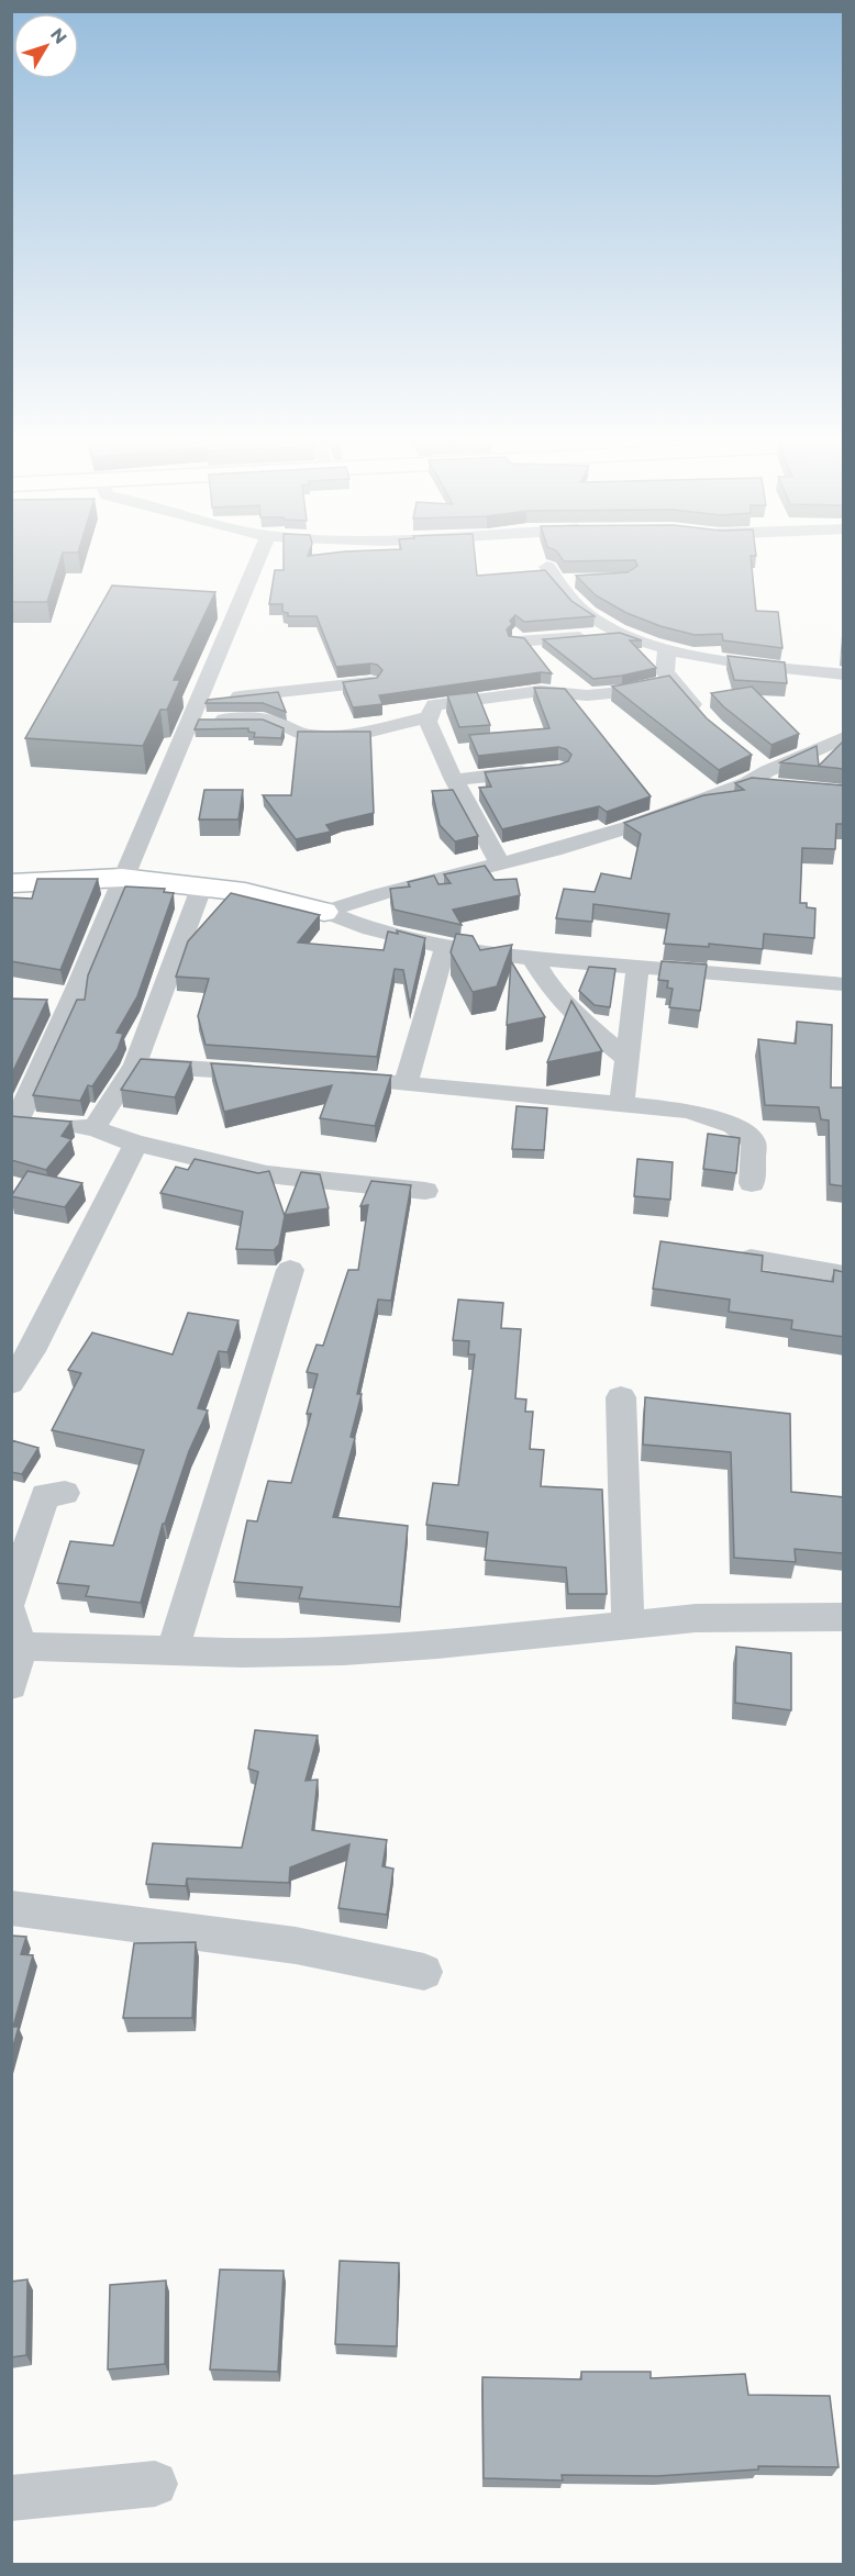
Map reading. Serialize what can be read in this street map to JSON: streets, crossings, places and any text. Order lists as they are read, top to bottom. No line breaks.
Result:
{"north":"top right"}
